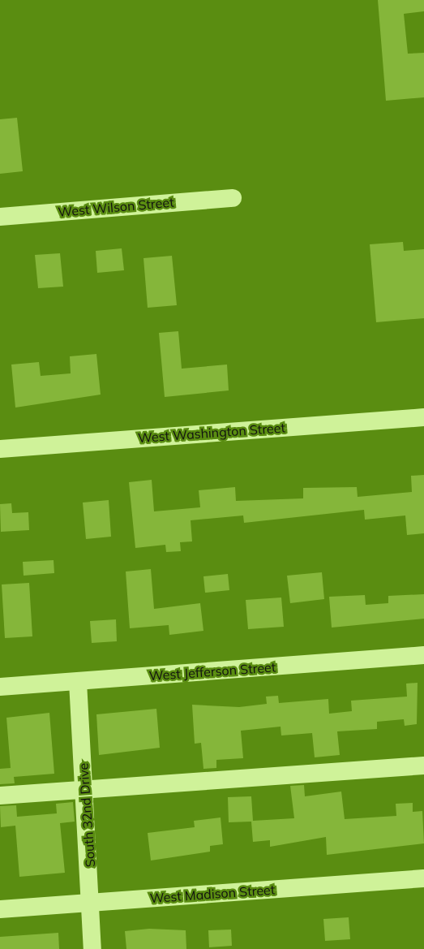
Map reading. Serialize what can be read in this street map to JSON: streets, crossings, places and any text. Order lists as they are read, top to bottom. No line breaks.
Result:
{"streets":{"street":["West Wilson Street","West Washington Street","West Jefferson Street","South 32nd Drive","West Madison Street"]},"crossings":[["West Jefferson Street","South 32nd Drive"],["South 32nd Drive","West Madison Street"]]}
